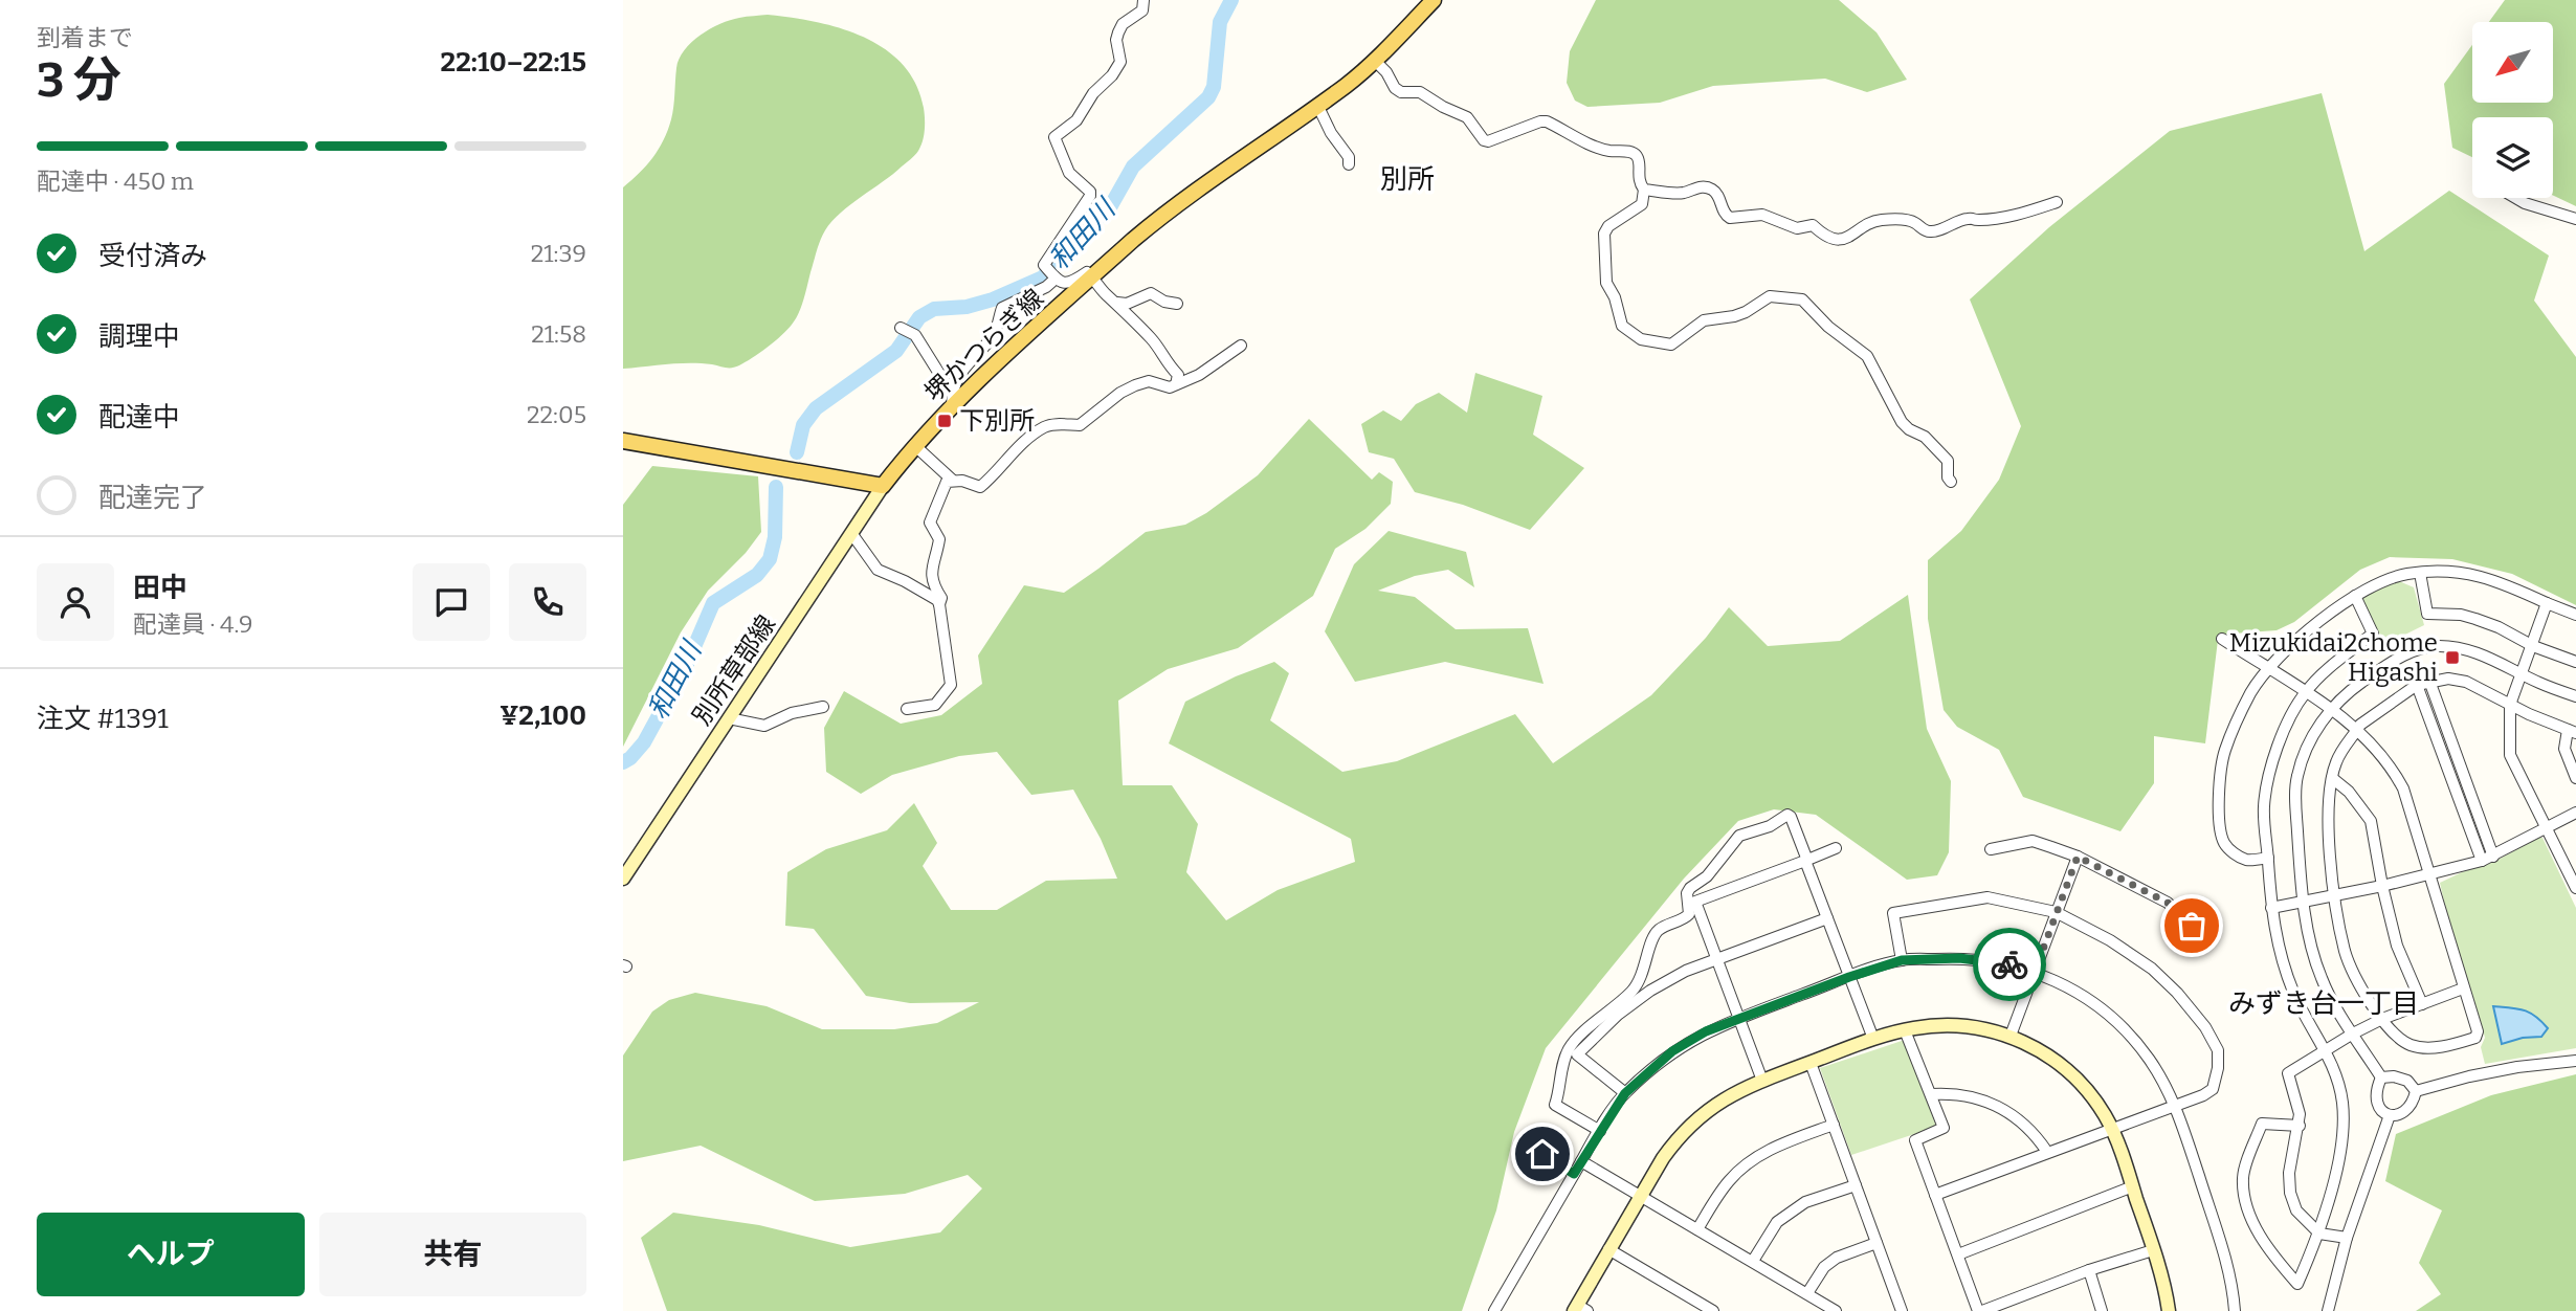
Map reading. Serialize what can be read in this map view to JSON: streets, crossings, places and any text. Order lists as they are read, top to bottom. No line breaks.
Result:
{"streets":{"main road":["堺かつらぎ線"],"street":["別所草部線"]},"crossings":[["堺かつらぎ線","別所草部線"]],"districts":["別所","みずき台一丁目"],"water":["和田川"],"places":{"transit":["下別所","Mizukidai2chome Higashi"]},"north":"bottom left","page":{"heading":["3 分","到着まで","22:10–22:15"],"panel":["田中","配達員 · 4.9","注文 #1391","¥2,100"],"bar":"配達中 · 450 m","list":[["受付済み","21:39"],["調理中","21:58"],["配達中","22:05"],"配達完了"],"buttons":["ヘルプ","共有"]}}
